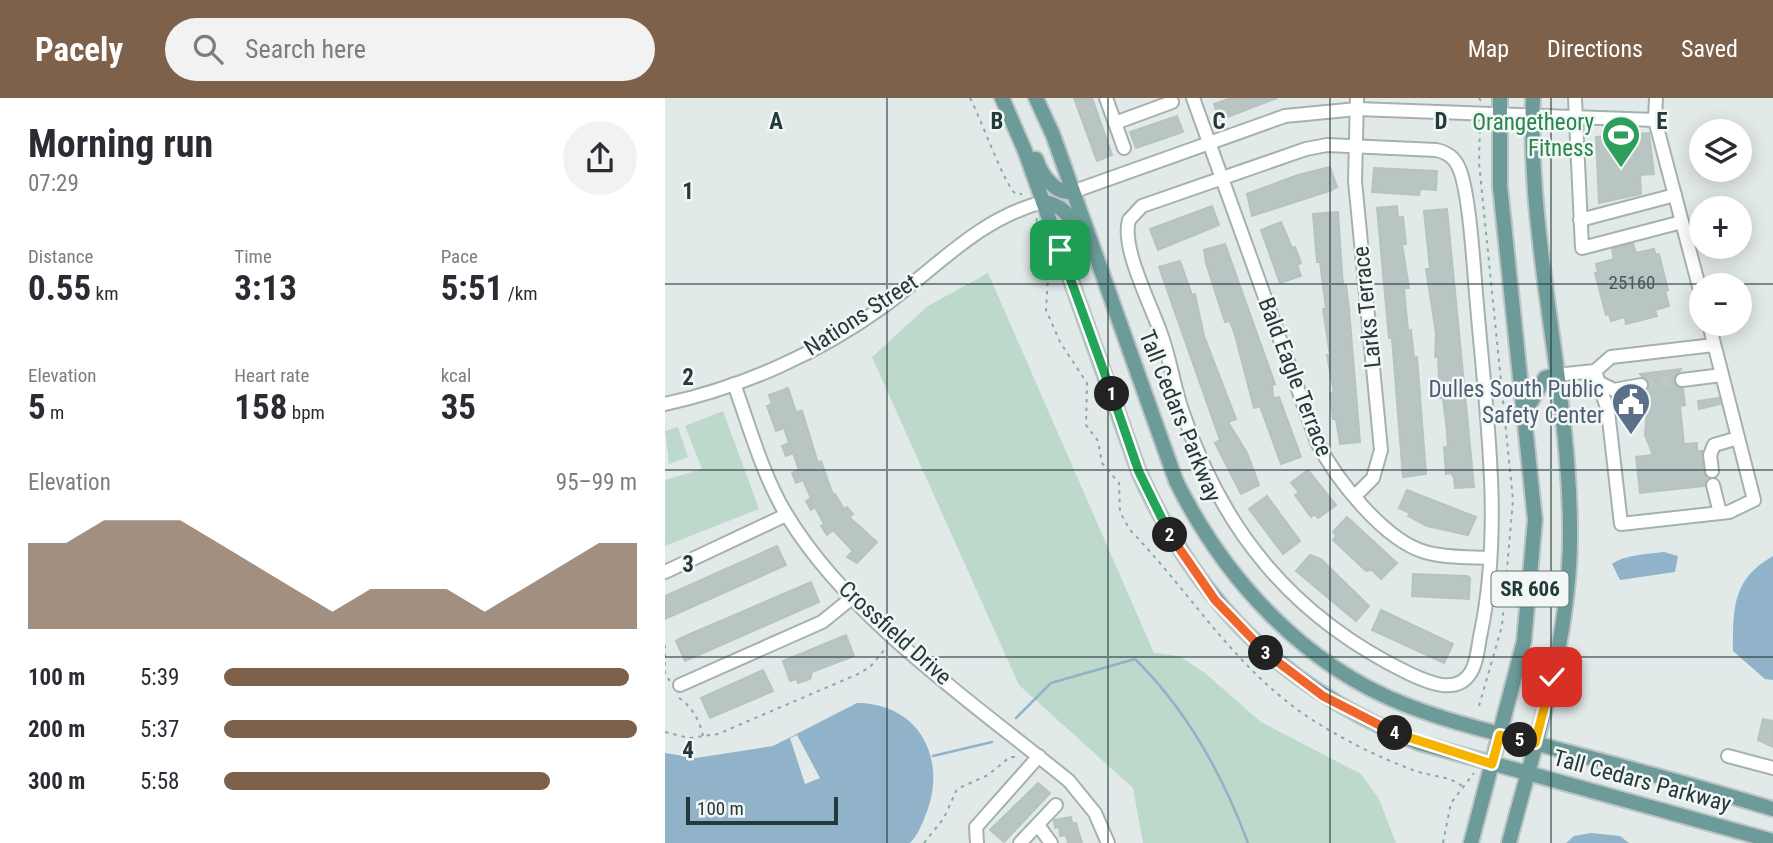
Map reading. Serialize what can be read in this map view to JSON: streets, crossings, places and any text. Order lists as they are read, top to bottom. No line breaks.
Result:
{"streets":{"main road":["Tall Cedars Parkway","SR 606"],"street":["Larks Terrace","Nations Street","Bald Eagle Terrace","Crossfield Drive"]},"crossings":[["Larks Terrace","Bald Eagle Terrace"],["Nations Street","Tall Cedars Parkway"],["Nations Street","Crossfield Drive"],["Tall Cedars Parkway","SR 606"]],"places":{"sports":["Orangetheory Fitness"],"public building":["Dulles South Public Safety Center"]},"house_numbers":["25160"],"scale_bar":"100 m","page":{"header":"Pacely","search":"Search here","nav":["Map","Directions","Saved"],"heading":["Morning run","07:29"],"map_buttons":["+","−"],"stats":[["Distance","0.55 km"],["Time","3:13"],["Pace","5:51 /km"],["Elevation","5 m"],["Heart rate","158 bpm"],["kcal","35"]],"pins":["1","2","3","4","5"],"chart":["Elevation","95–99 m"],"list":[{"name":"100 m","note":"5:39"},{"name":"200 m","note":"5:37"},{"name":"300 m","note":"5:58"}],"scale":"100 m"},"grid":{"columns":["A","B","C","D","E"],"rows":["1","2","3","4"]}}
